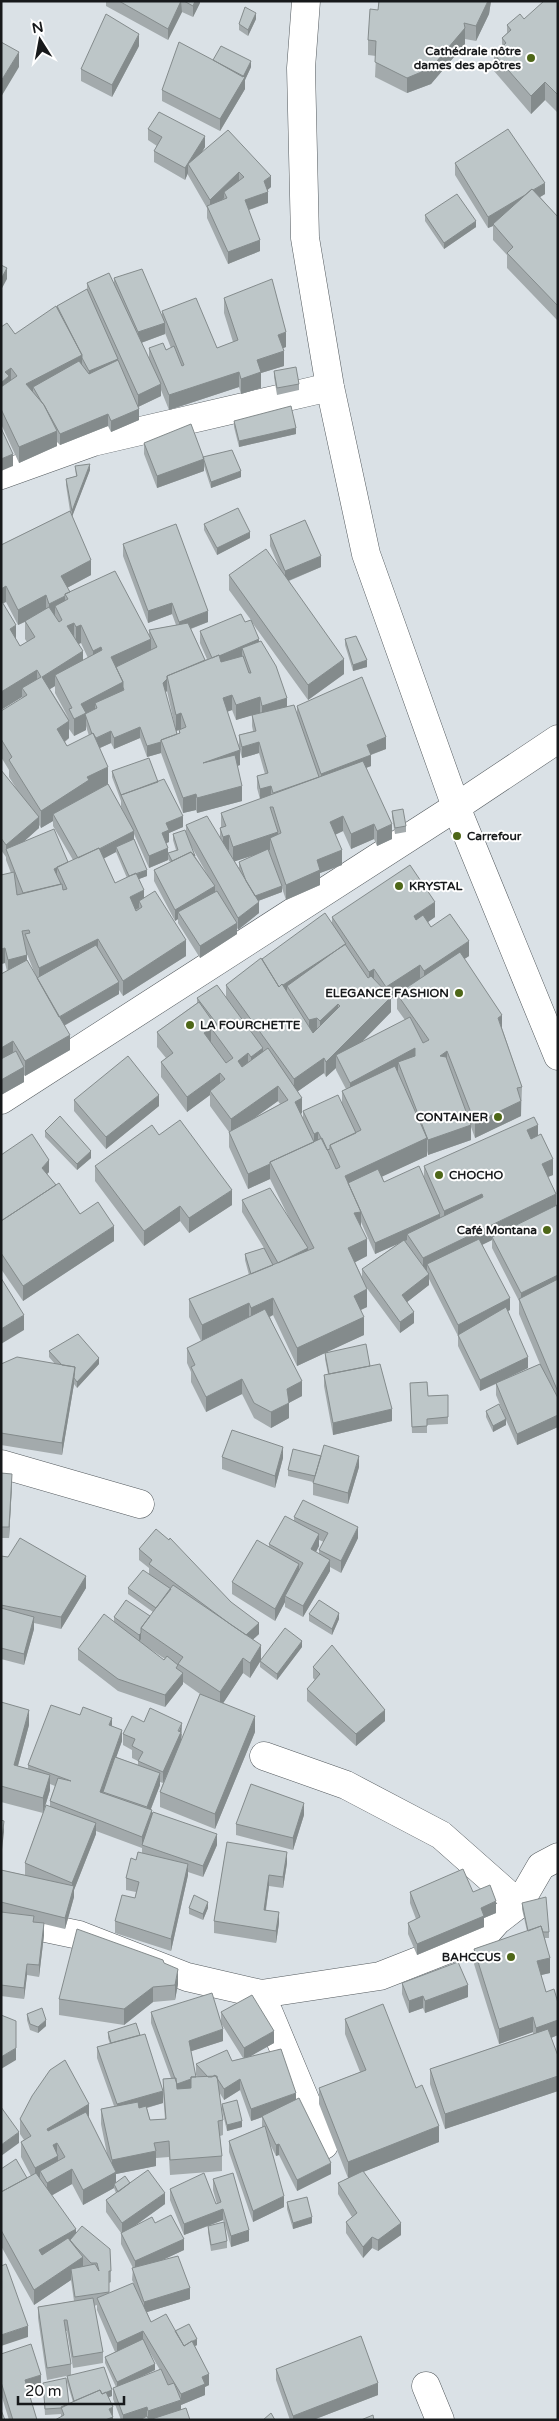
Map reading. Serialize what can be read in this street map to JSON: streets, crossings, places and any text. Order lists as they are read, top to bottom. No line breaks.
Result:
{"places":["Cathédrale nôtre dames des apôtres","Carrefour","KRYSTAL","ELEGANCE FASHION","LA FOURCHETTE","CONTAINER","CHOCHO","Café Montana","BAHCCUS"],"scale_bar":"20 m","north":"top"}
